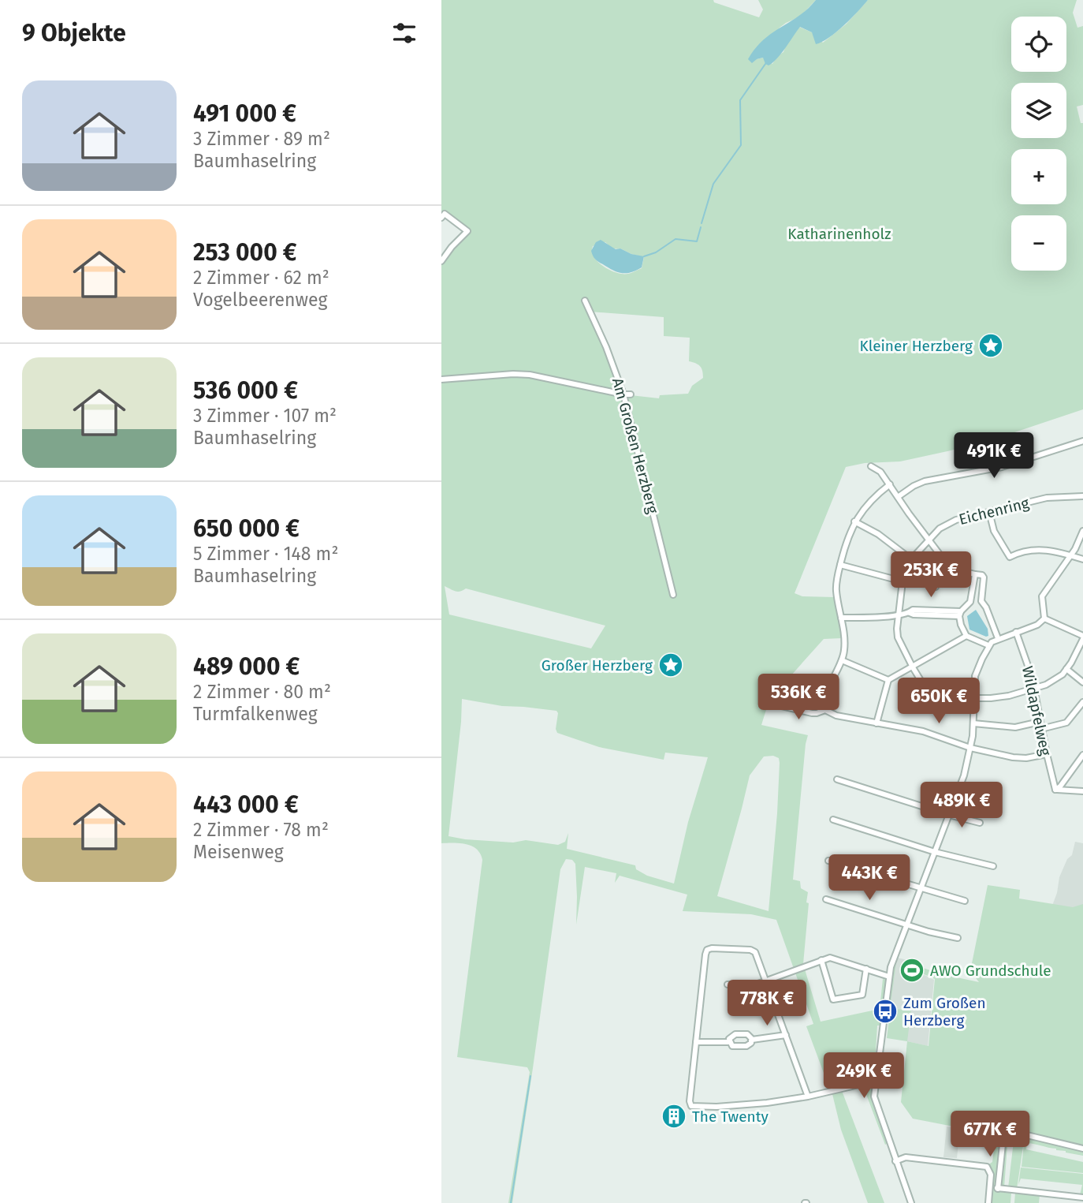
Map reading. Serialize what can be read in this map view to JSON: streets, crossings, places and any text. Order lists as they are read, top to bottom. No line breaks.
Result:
{"streets":{"street":["Am Großen Herzberg","Eichenring","Wildapfelweg"]},"crossings":[["Eichenring","Wildapfelweg"]],"parks":["Katharinenholz"],"places":{"place":["Kleiner Herzberg","Großer Herzberg"],"sports":["AWO Grundschule"],"bus stop":["Zum Großen Herzberg"],"building":["The Twenty"]},"page":{"heading":"9 Objekte","map_buttons":["+","−"],"list":[{"name":"491 000 €","note":"3 Zimmer · 89 m² · Baumhaselring"},{"name":"253 000 €","note":"2 Zimmer · 62 m² · Vogelbeerenweg"},{"name":"536 000 €","note":"3 Zimmer · 107 m² · Baumhaselring"},{"name":"650 000 €","note":"5 Zimmer · 148 m² · Baumhaselring"},{"name":"489 000 €","note":"2 Zimmer · 80 m² · Turmfalkenweg"},{"name":"443 000 €","note":"2 Zimmer · 78 m² · Meisenweg"}],"price":["491K €","253K €","536K €","650K €","489K €","443K €","778K €","249K €","677K €"]}}
